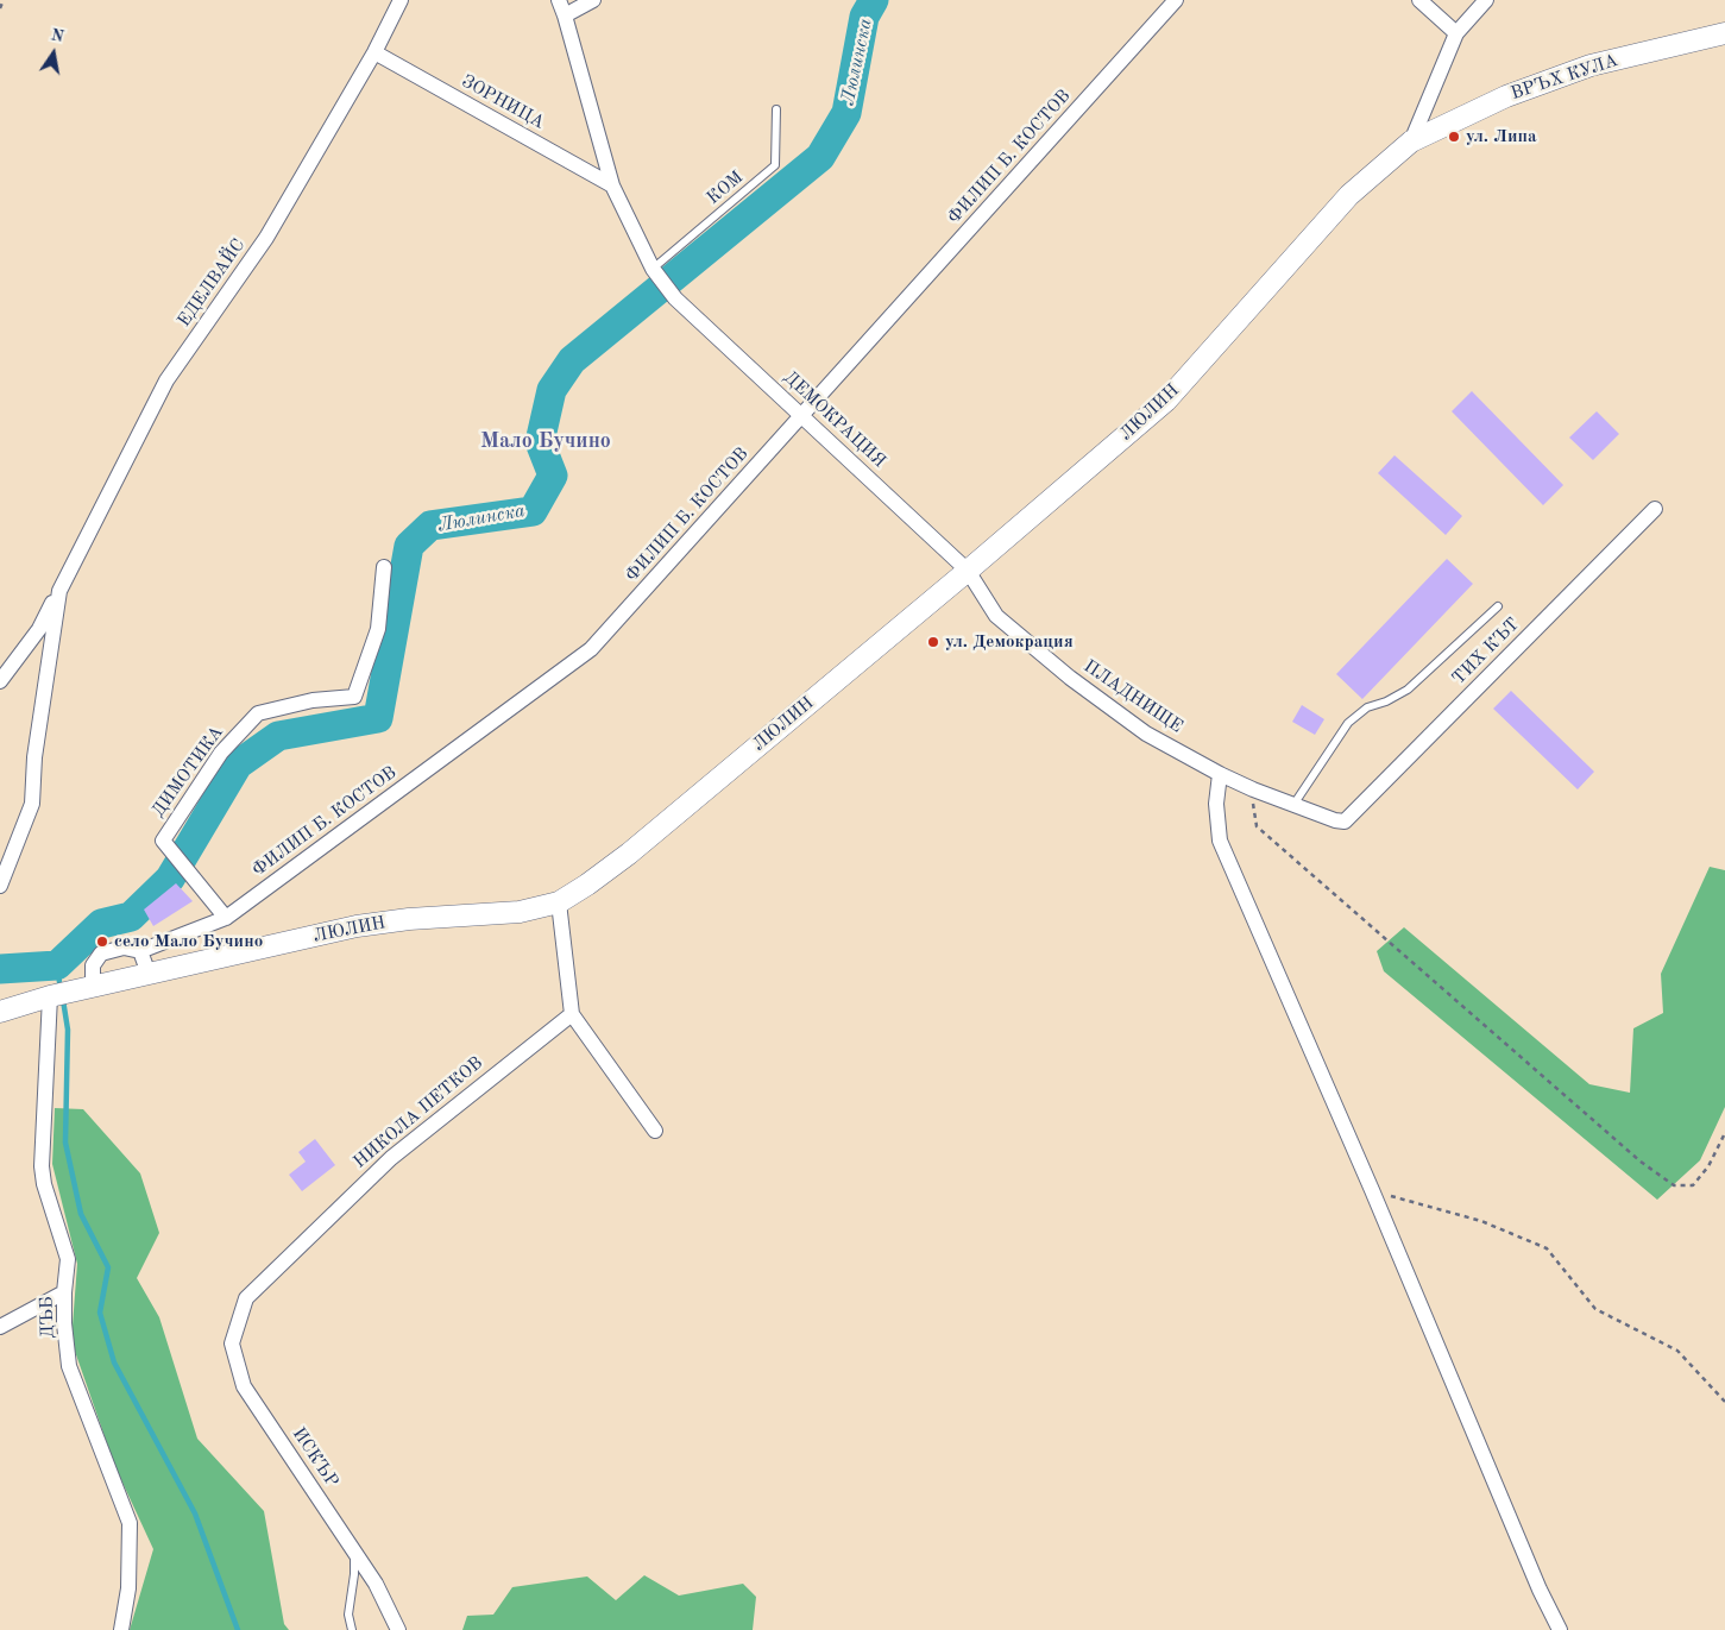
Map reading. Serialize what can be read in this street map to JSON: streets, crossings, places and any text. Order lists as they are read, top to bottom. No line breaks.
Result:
{"streets":{"street":["ВРЪХ КУЛА","ЗОРНИЦА","ФИЛИП Б. КОСТОВ","ЕДЕЛВАЙС","ЛЮЛИН","ДЕМОКРАЦИЯ","ТИХ КЪТ","ПЛАДНИЩЕ","ДИМОТИКА","НИКОЛА ПЕТКОВ","ДЪБ","ИСКЪР"],"lane":["КОМ"]},"crossings":[["ВРЪХ КУЛА","ЛЮЛИН"],["ЗОРНИЦА","ЕДЕЛВАЙС"],["ЗОРНИЦА","ДЕМОКРАЦИЯ"],["ФИЛИП Б. КОСТОВ","ДЕМОКРАЦИЯ"],["ФИЛИП Б. КОСТОВ","ДИМОТИКА"],["КОМ","ДЕМОКРАЦИЯ"],["ЛЮЛИН","ДЕМОКРАЦИЯ"],["ЛЮЛИН","ПЛАДНИЩЕ"],["ЛЮЛИН","ДЪБ"],["ДЕМОКРАЦИЯ","ПЛАДНИЩЕ"],["ТИХ КЪТ","ПЛАДНИЩЕ"],["НИКОЛА ПЕТКОВ","ИСКЪР"]],"districts":["Мало Бучино"],"water":["Люлинска"],"places":["ул. Липа","ул. Демокрация","село Мало Бучино"],"north":"top"}
